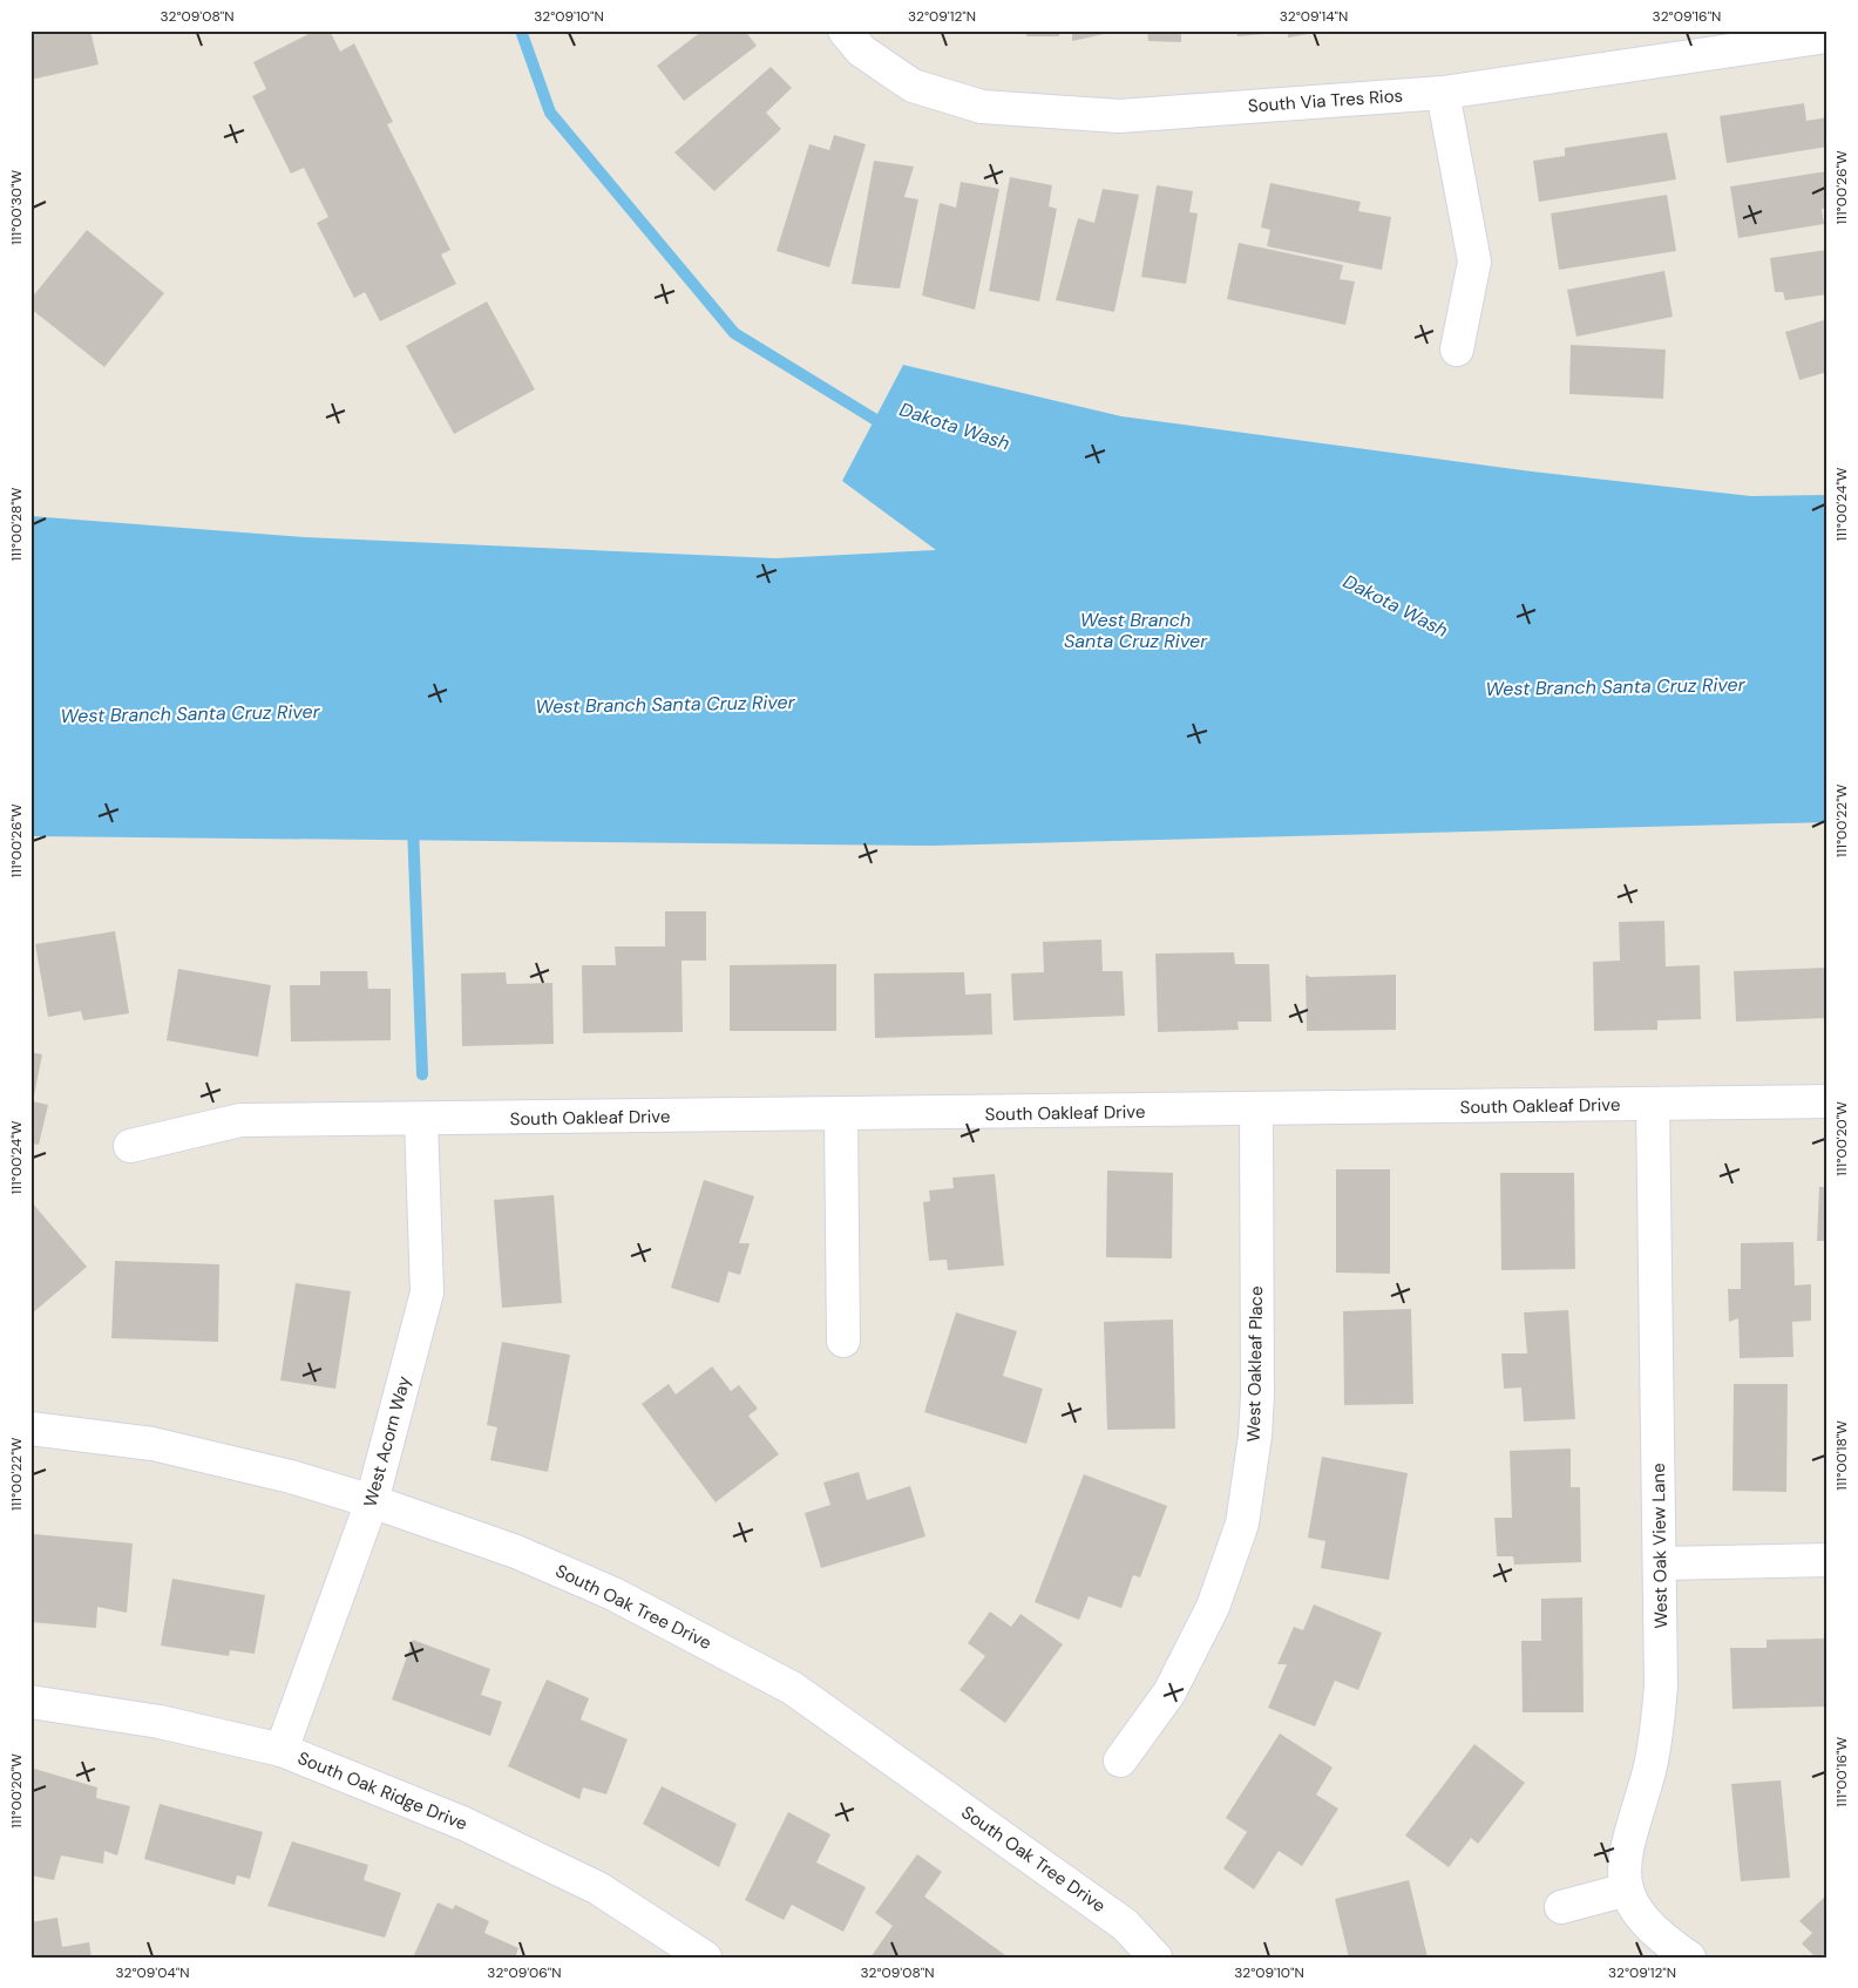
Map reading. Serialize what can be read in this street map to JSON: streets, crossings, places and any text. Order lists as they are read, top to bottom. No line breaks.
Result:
{"streets":{"street":["South Via Tres Rios","South Oakleaf Drive","West Oakleaf Place","West Acorn Way","West Oak View Lane","South Oak Tree Drive","South Oak Ridge Drive"]},"crossings":[["South Oakleaf Drive","West Oakleaf Place"],["South Oakleaf Drive","West Acorn Way"],["South Oakleaf Drive","West Oak View Lane"],["West Acorn Way","South Oak Tree Drive"],["West Acorn Way","South Oak Ridge Drive"]],"water":["Dakota Wash","West Branch Santa Cruz River"],"coordinates":["32°09'08\"N","32°09'10\"N","32°09'12\"N","32°09'14\"N","32°09'16\"N","111°00'26\"W","111°00'30\"W","111°00'24\"W","111°00'28\"W","111°00'22\"W","111°00'20\"W","111°00'18\"W","111°00'16\"W","32°09'04\"N","32°09'06\"N"]}
